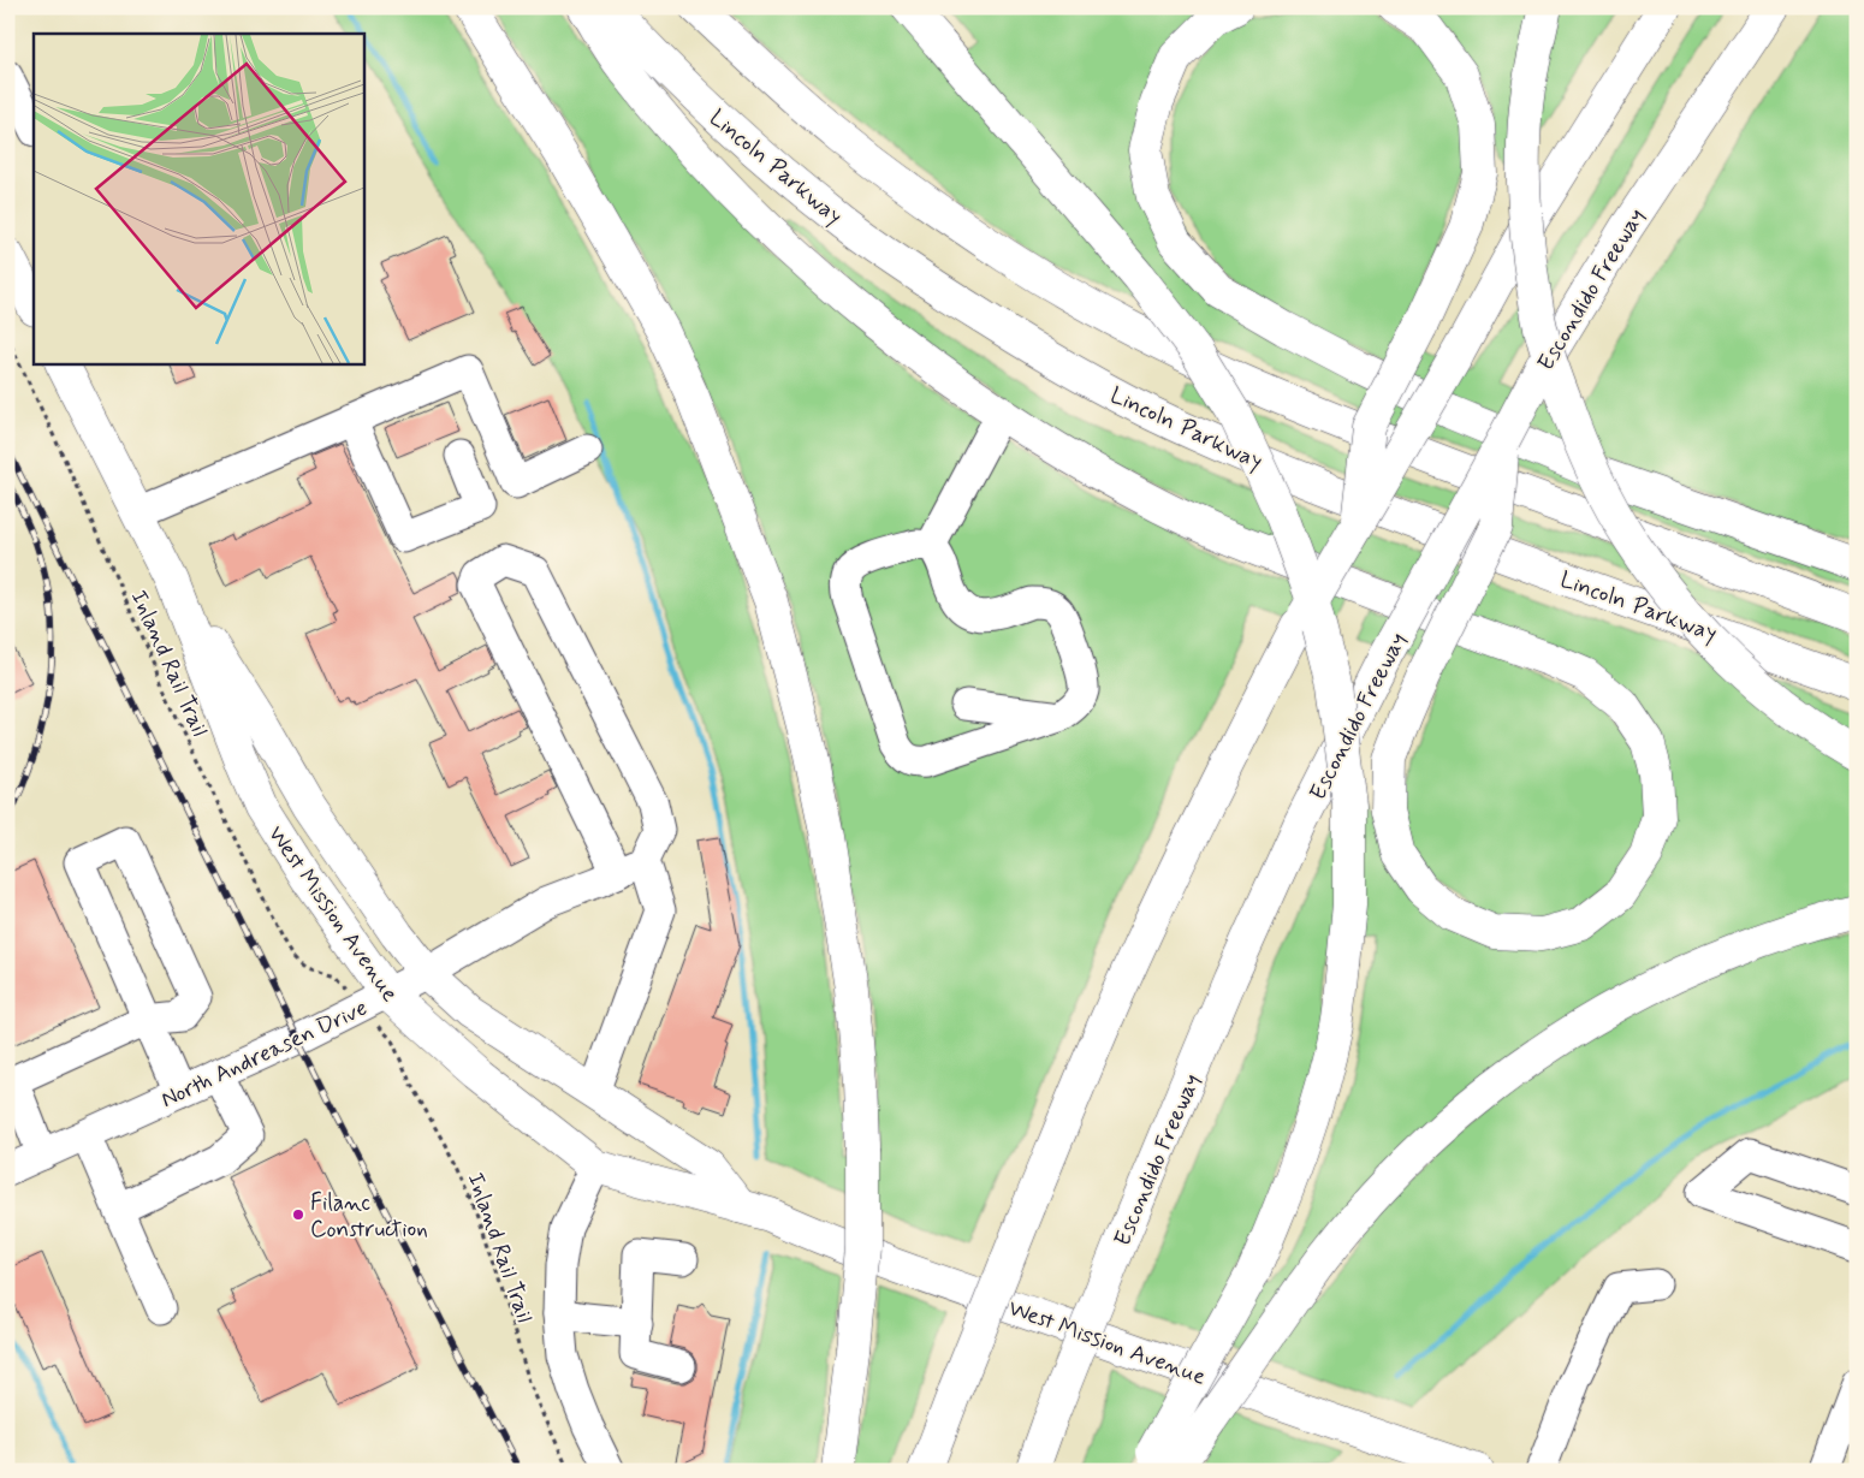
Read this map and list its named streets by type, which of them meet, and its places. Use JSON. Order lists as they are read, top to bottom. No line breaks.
{"streets":{"main road":["Lincoln Parkway","Escondido Freeway","West Mission Avenue"],"street":["North Andreasen Drive"],"path":["Inland Rail Trail"]},"crossings":[["West Mission Avenue","North Andreasen Drive"]],"places":["Filanc Construction"]}
